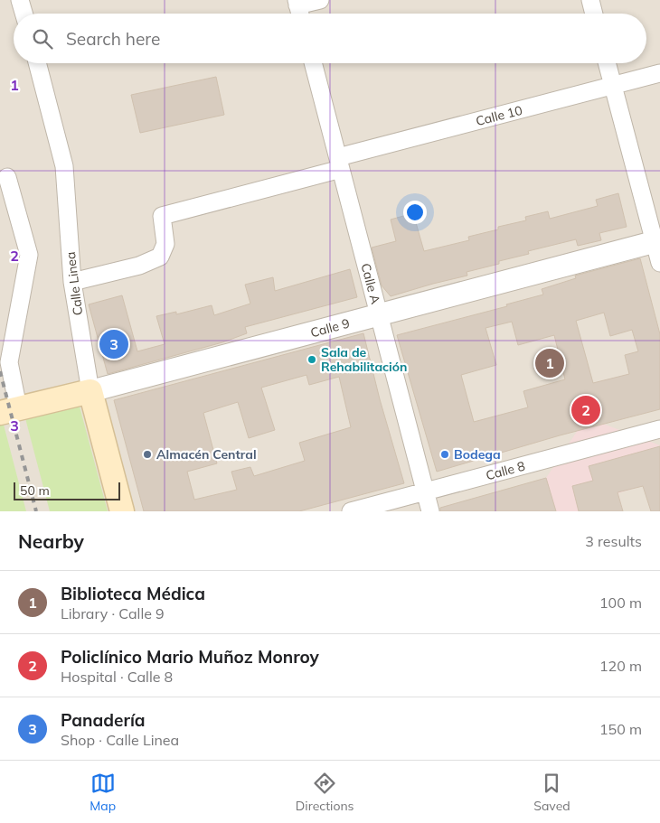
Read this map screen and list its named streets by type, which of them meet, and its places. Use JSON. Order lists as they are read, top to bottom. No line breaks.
{"streets":{"main road":["Calle Linea","Calle 9"],"street":["Calle 10","Calle A","Calle 8"]},"crossings":[["Calle 10","Calle Linea"],["Calle 10","Calle A"],["Calle Linea","Calle 9"],["Calle A","Calle 9"],["Calle A","Calle 8"]],"places":["Sala de Rehabilitación","Almacén Central","Bodega"],"scale_bar":"50 m","page":{"search":"Search here","pins":["3","1","2"],"scale":"50 m","heading":["Nearby","3 results"],"list":[{"mark":"1","name":"Biblioteca Médica","note":"Library · Calle 9","value":"100 m"},{"mark":"2","name":"Policlínico Mario Muñoz Monroy","note":"Hospital · Calle 8","value":"120 m"},{"mark":"3","name":"Panadería","note":"Shop · Calle Linea","value":"150 m"}],"nav":["Map","Directions","Saved"]},"grid":{"rows":["1","2","3"]}}
